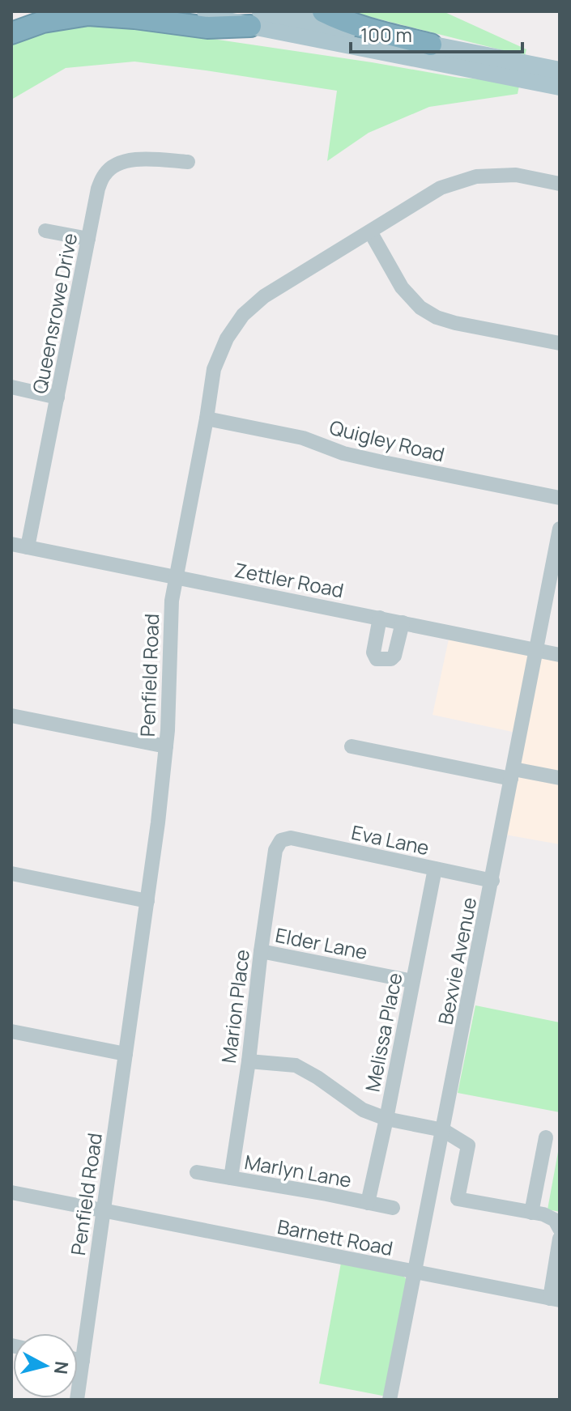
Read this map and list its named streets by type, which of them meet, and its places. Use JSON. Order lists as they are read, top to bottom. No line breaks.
{"streets":{"street":["Queensrowe Drive","Quigley Road","Zettler Road","Penfield Road","Eva Lane","Elder Lane","Bexvie Avenue","Marion Place","Melissa Place","Marlyn Lane","Barnett Road"]},"crossings":[["Queensrowe Drive","Zettler Road"],["Quigley Road","Penfield Road"],["Zettler Road","Penfield Road"],["Zettler Road","Bexvie Avenue"],["Penfield Road","Barnett Road"],["Eva Lane","Bexvie Avenue"],["Eva Lane","Marion Place"],["Eva Lane","Melissa Place"],["Elder Lane","Marion Place"],["Elder Lane","Melissa Place"],["Bexvie Avenue","Barnett Road"],["Marion Place","Marlyn Lane"],["Melissa Place","Marlyn Lane"]],"scale_bar":"100 m","north":"right"}
